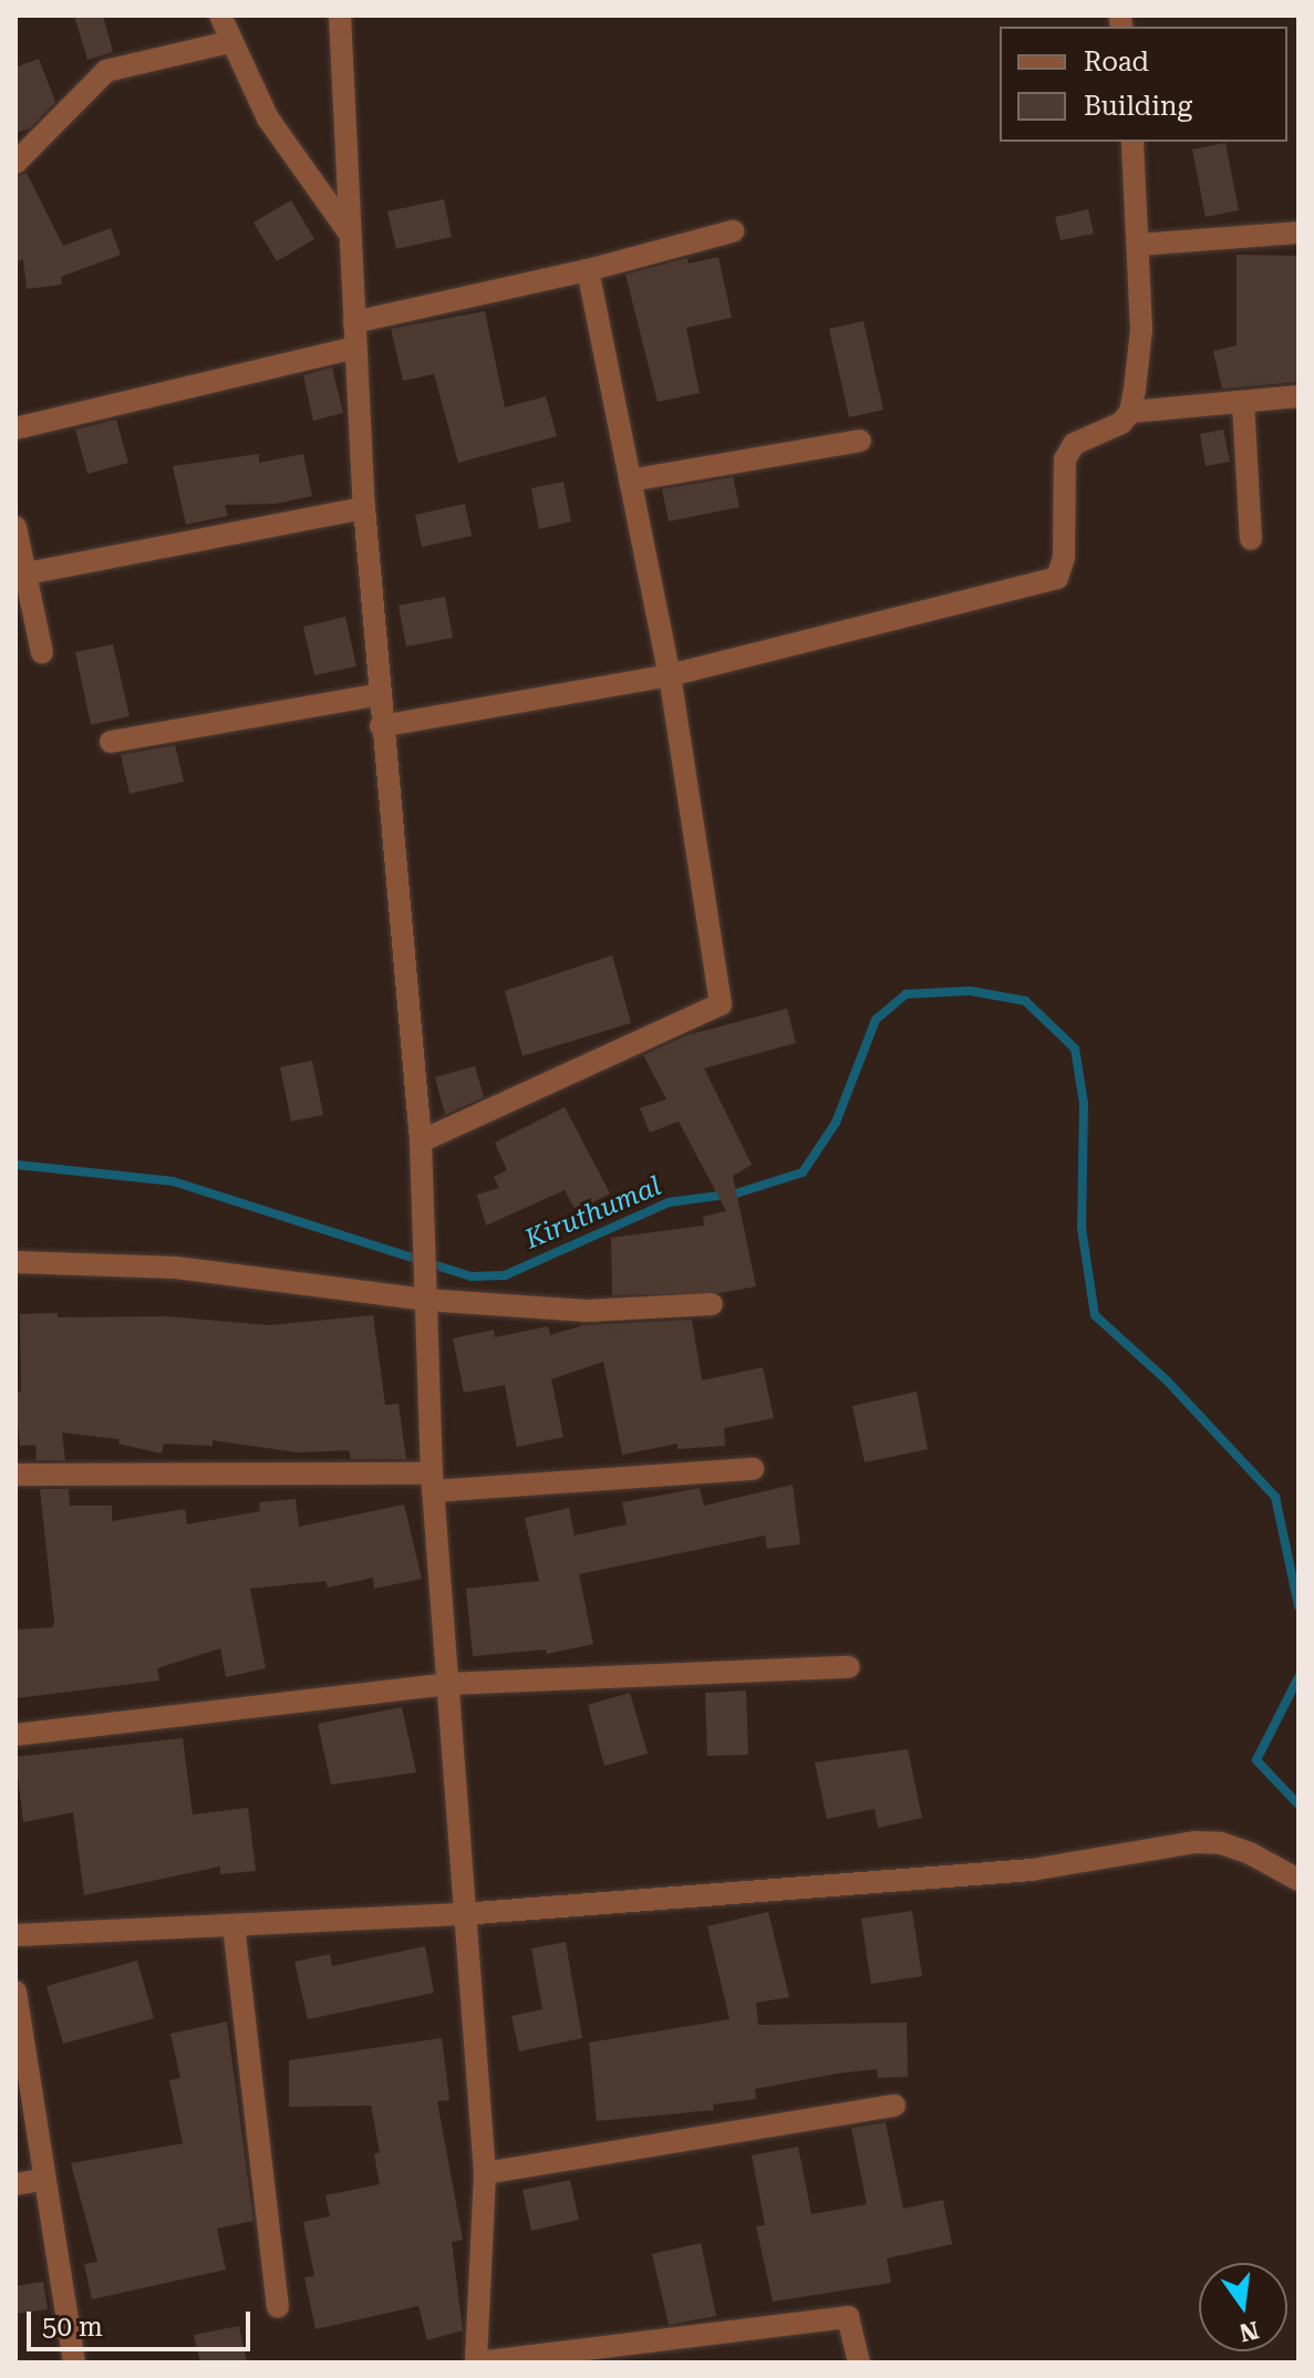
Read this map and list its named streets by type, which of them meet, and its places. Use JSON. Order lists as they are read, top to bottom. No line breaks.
{"water":["Kiruthumal"],"legend":["Road","Building"],"scale_bar":"50 m","north":"bottom"}
